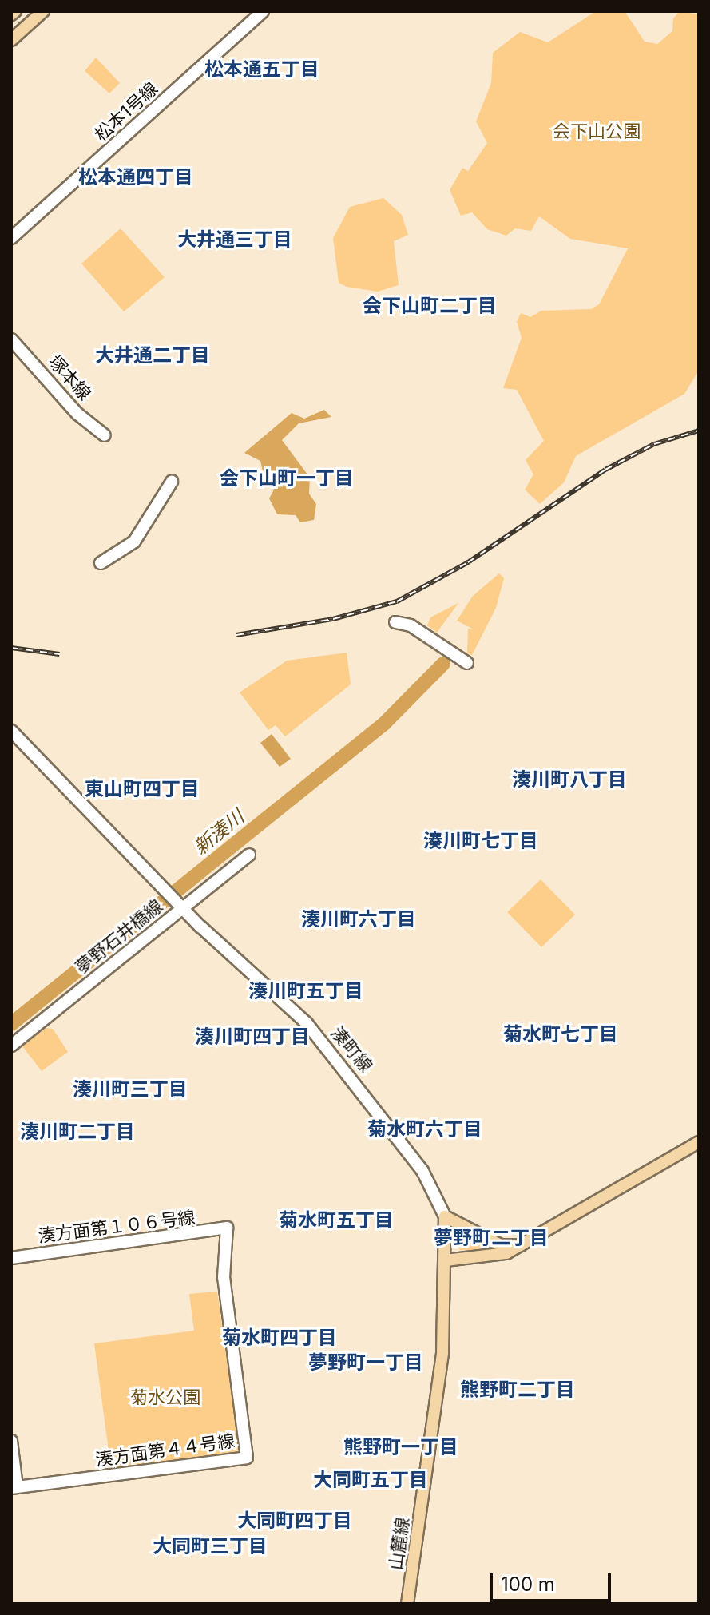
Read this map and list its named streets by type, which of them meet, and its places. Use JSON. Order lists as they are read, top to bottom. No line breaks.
{"streets":{"main road":["山麓線"],"street":["松本1号線","塚本線","夢野石井橋線","湊町線","湊方面第１０６号線","湊方面第４４号線"]},"crossings":[["夢野石井橋線","湊町線"],["湊町線","山麓線"],["湊方面第１０６号線","湊方面第４４号線"]],"districts":["松本通五丁目","松本通四丁目","大井通三丁目","会下山町二丁目","大井通二丁目","会下山町一丁目","湊川町八丁目","東山町四丁目","湊川町七丁目","湊川町六丁目","湊川町五丁目","菊水町七丁目","湊川町四丁目","湊川町三丁目","菊水町六丁目","湊川町二丁目","菊水町五丁目","夢野町二丁目","菊水町四丁目","夢野町一丁目","熊野町二丁目","熊野町一丁目","大同町五丁目","大同町四丁目","大同町三丁目"],"water":["新湊川"],"parks":["会下山公園","菊水公園"],"scale_bar":"100 m"}
